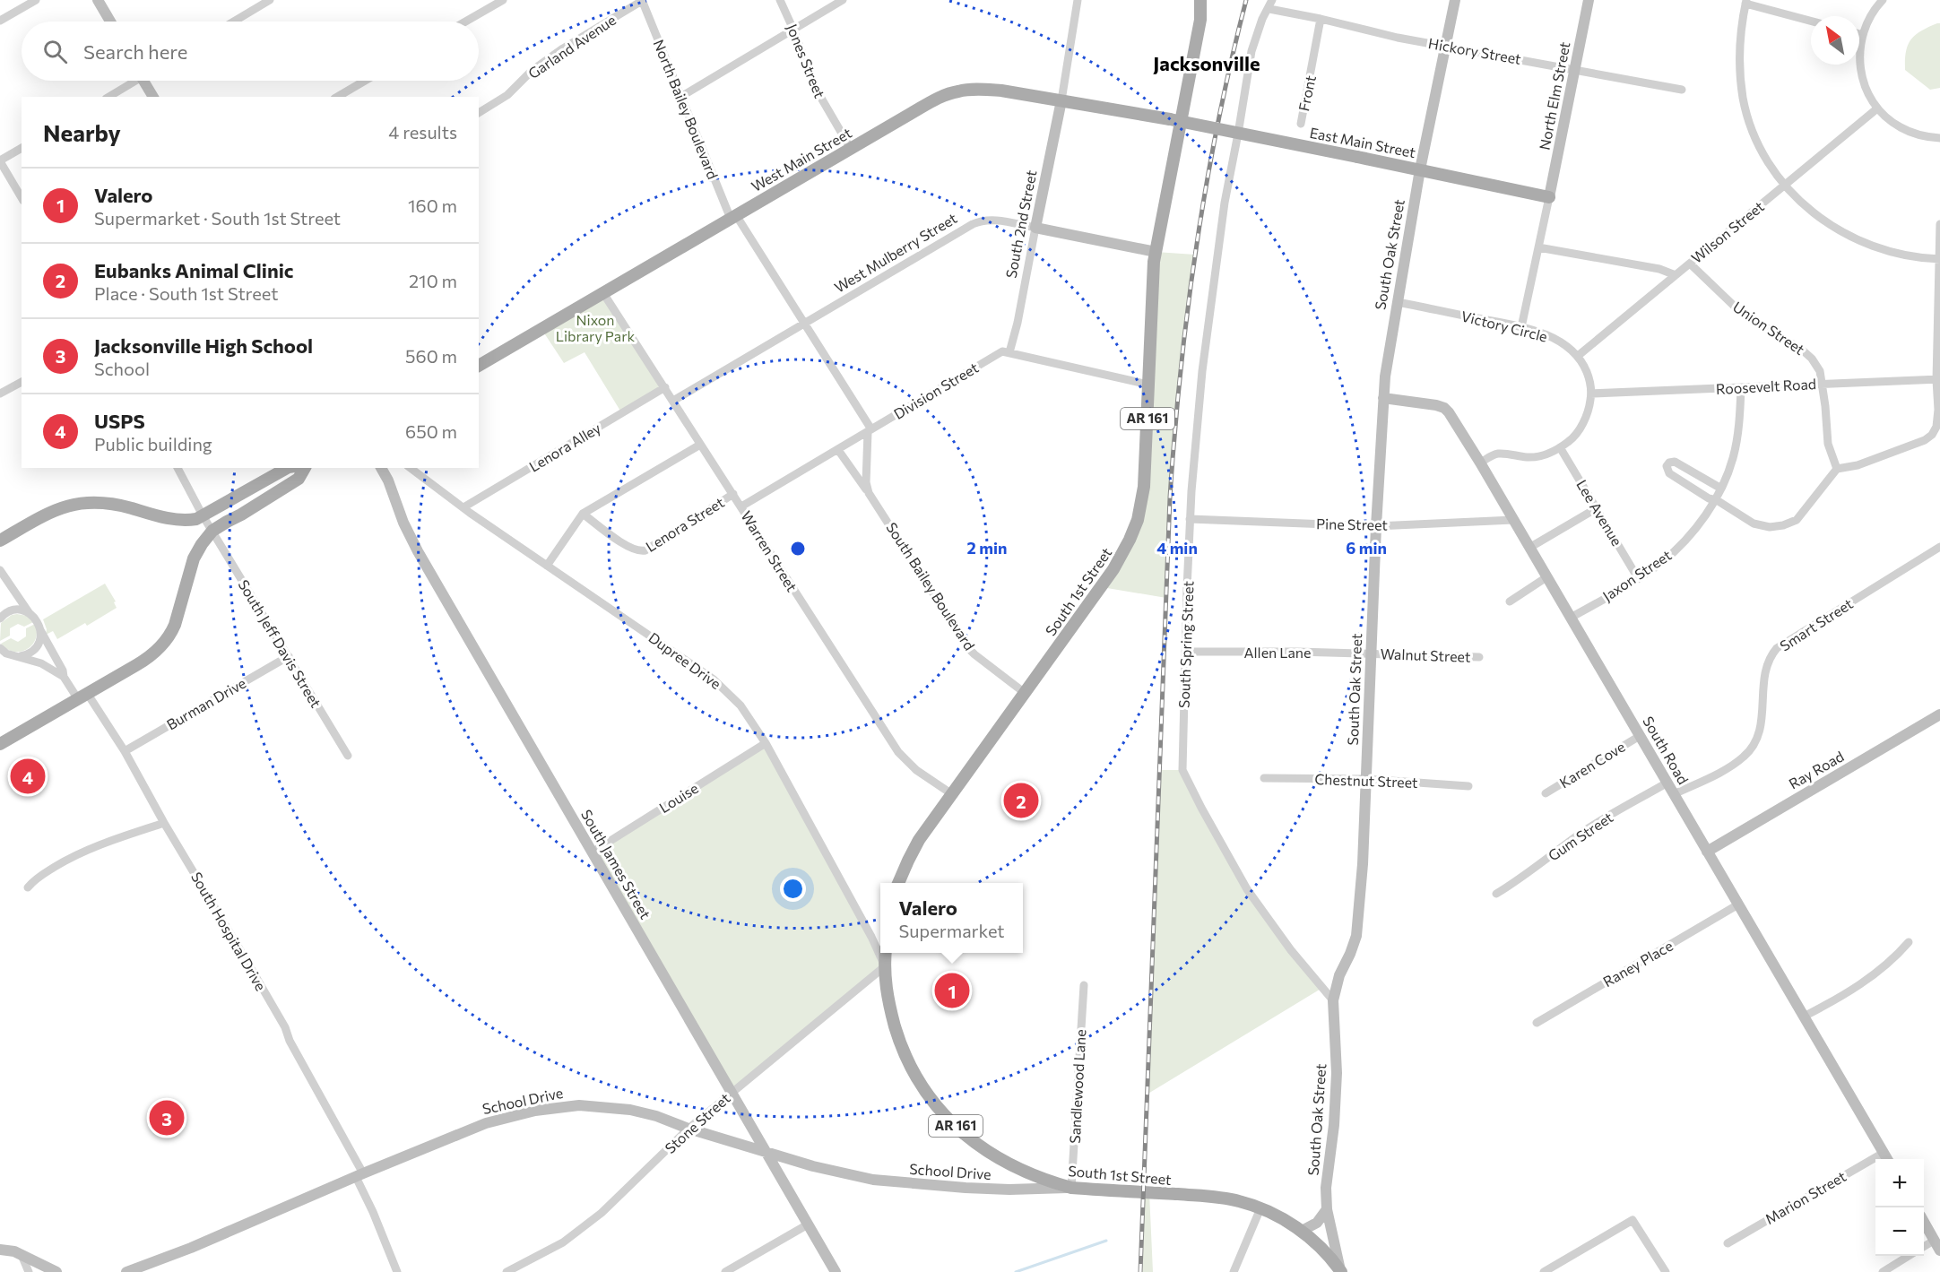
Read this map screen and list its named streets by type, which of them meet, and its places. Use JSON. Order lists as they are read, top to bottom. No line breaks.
{"streets":{"main road":["East Main Street","West Main Street","AR 161","South 1st Street"],"street":["Garland Avenue","Hickory Street","Jones Street","Front","North Elm Street","North Bailey Boulevard","South 2nd Street","Wilson Street","West Mulberry Street","South Oak Street","Victory Circle","Union Street","Roosevelt Road","Division Street","Lenora Alley","Lee Avenue","Lenora Street","Pine Street","Warren Street","Jaxon Street","South Bailey Boulevard","Smart Street","South Jeff Davis Street","South Spring Street","Allen Lane","Walnut Street","Dupree Drive","Burman Drive","South Road","Karen Cove","Ray Road","Chestnut Street","Louise","Gum Street","South James Street","South Hospital Drive","Raney Place","Sandlewood Lane","School Drive","Stone Street","Marion Street"]},"crossings":[["Garland Avenue","North Bailey Boulevard"],["Hickory Street","Front"],["Hickory Street","North Elm Street"],["Hickory Street","South Oak Street"],["Hickory Street","South Spring Street"],["Jones Street","West Main Street"],["North Elm Street","East Main Street"],["North Bailey Boulevard","West Main Street"],["East Main Street","West Main Street"],["East Main Street","South Oak Street"],["West Main Street","South 2nd Street"],["West Main Street","Warren Street"],["South 2nd Street","West Mulberry Street"],["South 2nd Street","Division Street"],["Wilson Street","Victory Circle"],["Wilson Street","Union Street"],["West Mulberry Street","Warren Street"],["West Mulberry Street","South 1st Street"],["South Oak Street","Victory Circle"],["South Oak Street","Pine Street"],["South Oak Street","South 1st Street"],["South Oak Street","South Spring Street"],["South Oak Street","Allen Lane"],["South Oak Street","Walnut Street"],["South Oak Street","South Road"],["South Oak Street","Chestnut Street"],["Victory Circle","Roosevelt Road"],["Union Street","Roosevelt Road"],["Roosevelt Road","Jaxon Street"],["Division Street","Warren Street"],["Division Street","South Bailey Boulevard"],["Lenora Alley","Warren Street"],["Lenora Alley","Dupree Drive"],["Lee Avenue","Jaxon Street"],["Lenora Street","Warren Street"],["Pine Street","South Spring Street"],["Pine Street","South Road"],["Warren Street","South 1st Street"],["Jaxon Street","South Road"],["South Bailey Boulevard","South 1st Street"],["South 1st Street","Dupree Drive"],["South 1st Street","Sandlewood Lane"],["South 1st Street","School Drive"],["South 1st Street","Stone Street"],["Smart Street","South Road"],["South Jeff Davis Street","Burman Drive"],["South Spring Street","Allen Lane"],["Allen Lane","Walnut Street"],["Dupree Drive","Louise"],["Dupree Drive","Stone Street"],["Burman Drive","South Hospital Drive"],["South Road","Karen Cove"],["South Road","Ray Road"],["South Road","Gum Street"],["South Road","Raney Place"],["South Road","Marion Street"],["Louise","South James Street"],["South James Street","School Drive"],["South James Street","Stone Street"],["South Hospital Drive","School Drive"],["Sandlewood Lane","School Drive"],["School Drive","Stone Street"]],"districts":["Jacksonville"],"parks":["Nixon Library Park"],"north":"top left","page":{"search":"Search here","heading":["Nearby","4 results"],"list":[{"mark":"1","name":"Valero","note":"Supermarket · South 1st Street","value":"160 m"},{"mark":"2","name":"Eubanks Animal Clinic","note":"Place · South 1st Street","value":"210 m"},{"mark":"3","name":"Jacksonville High School","note":"School","value":"560 m"},{"mark":"4","name":"USPS","note":"Public building","value":"650 m"}],"pins":["4","2","1","3"],"popup":["Valero","Supermarket"],"map_buttons":["+","−"]},"rings":["2 min","4 min","6 min"]}
